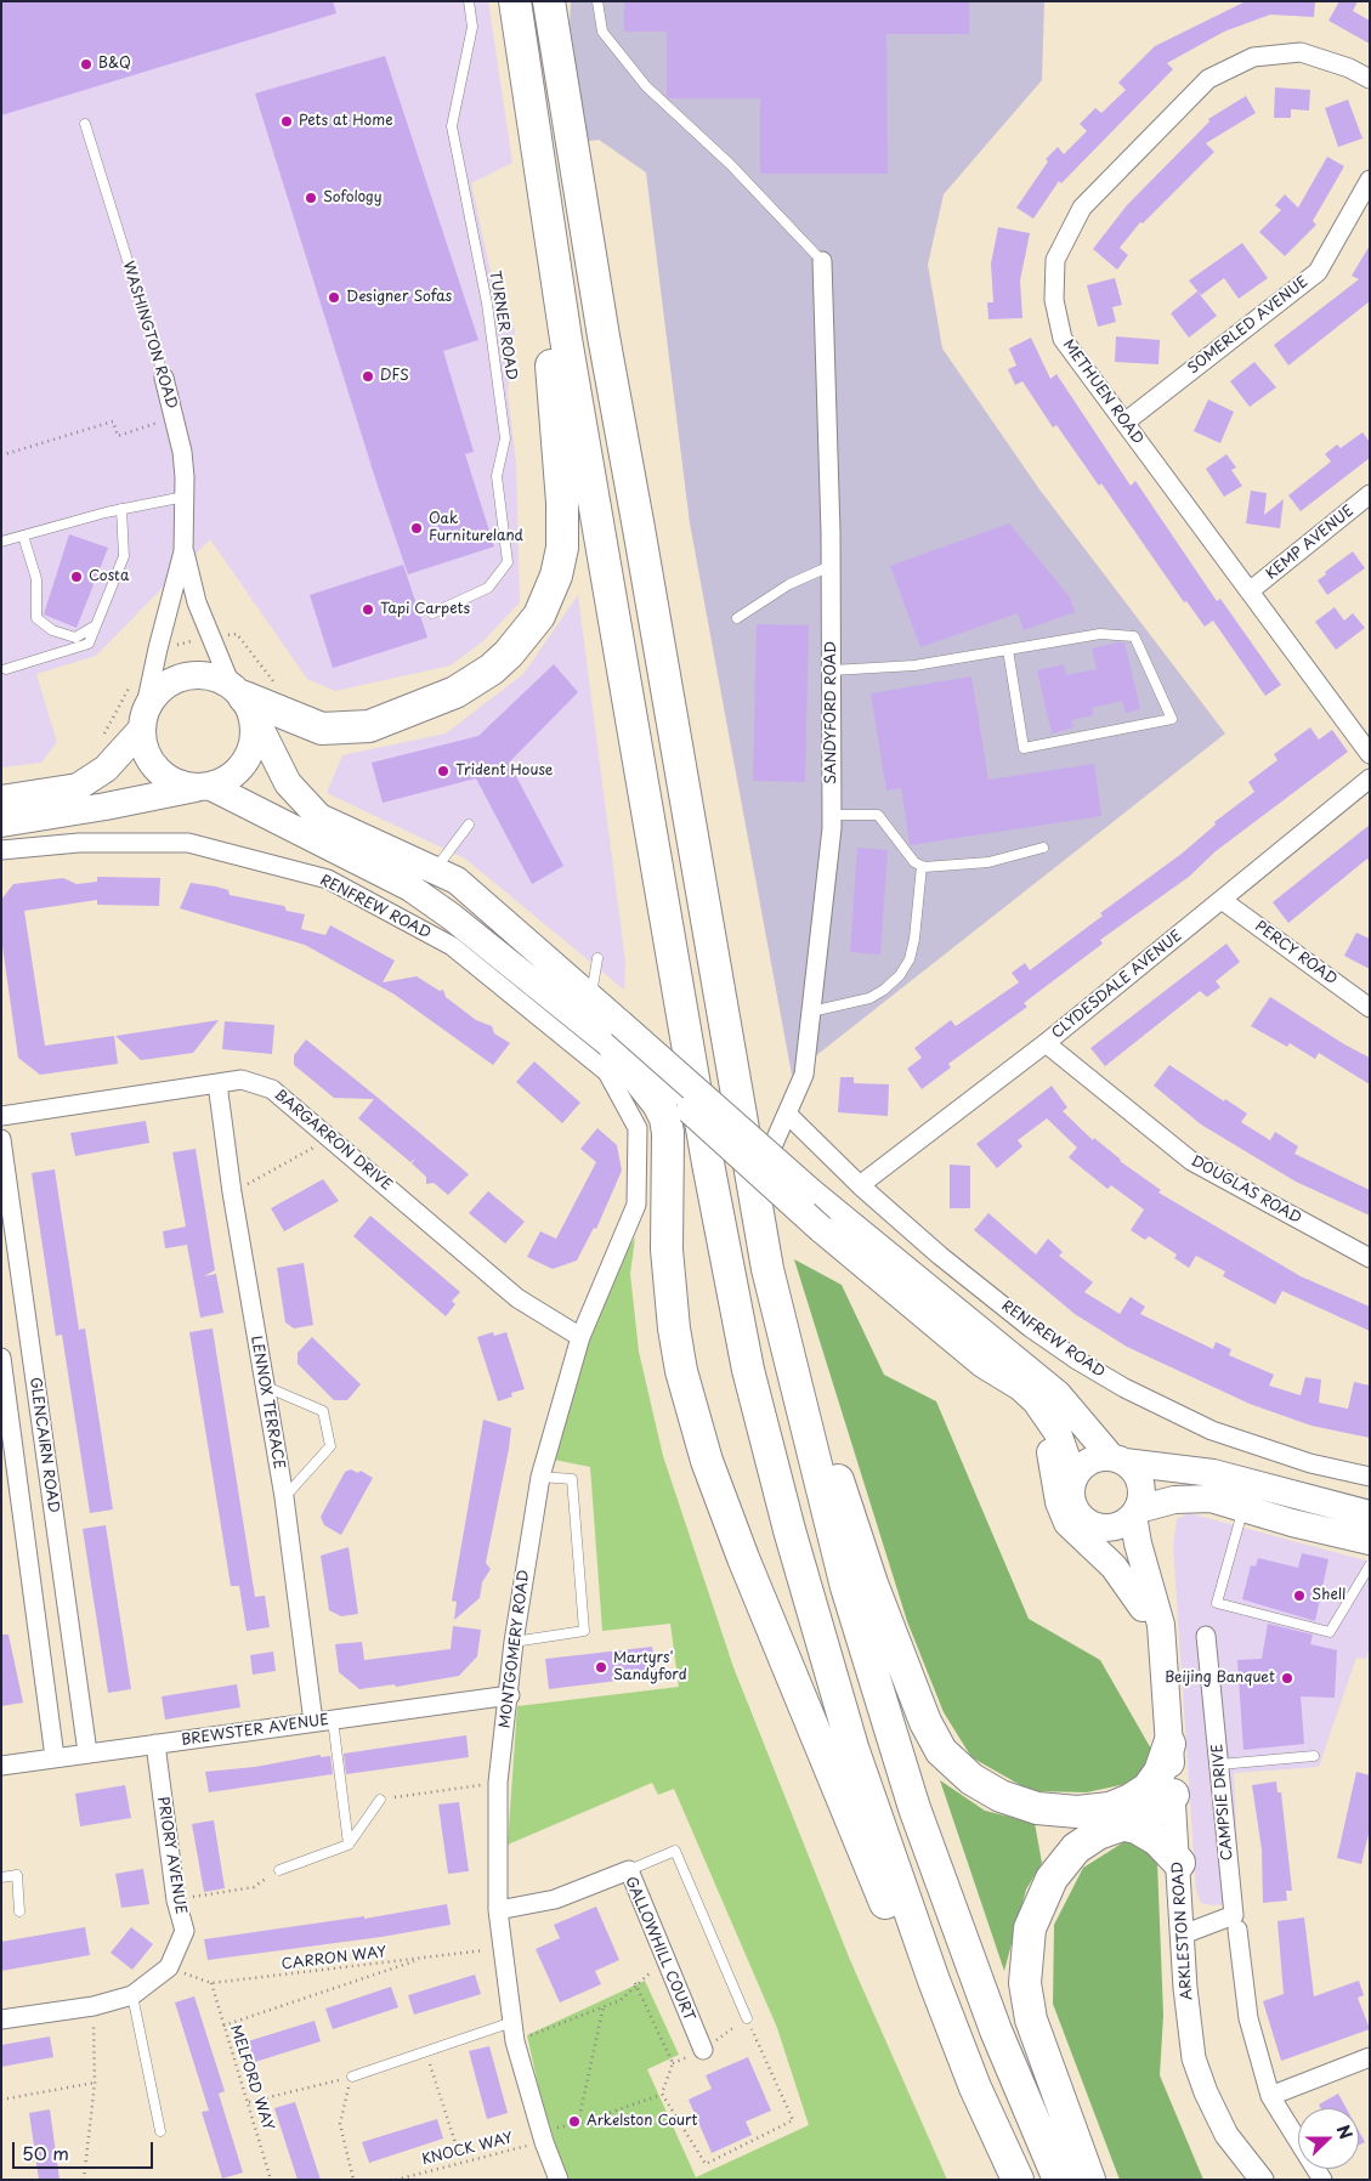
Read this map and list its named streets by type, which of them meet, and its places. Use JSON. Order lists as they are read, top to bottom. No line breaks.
{"streets":{"main road":["ARKLESTON ROAD"],"street":["SOMERLED AVENUE","WASHINGTON ROAD","METHUEN ROAD","KEMP AVENUE","SANDYFORD ROAD","RENFREW ROAD","PERCY ROAD","CLYDESDALE AVENUE","BARGARRON DRIVE","DOUGLAS ROAD","LENNOX TERRACE","GLENCAIRN ROAD","MONTGOMERY ROAD","BREWSTER AVENUE","CAMPSIE DRIVE","PRIORY AVENUE","GALLOWHILL COURT"],"lane":["TURNER ROAD"],"path":["CARRON WAY","MELFORD WAY","KNOCK WAY"]},"crossings":[["SOMERLED AVENUE","METHUEN ROAD"],["METHUEN ROAD","KEMP AVENUE"],["SANDYFORD ROAD","RENFREW ROAD"],["RENFREW ROAD","CLYDESDALE AVENUE"],["RENFREW ROAD","MONTGOMERY ROAD"],["PERCY ROAD","CLYDESDALE AVENUE"],["CLYDESDALE AVENUE","DOUGLAS ROAD"],["BARGARRON DRIVE","LENNOX TERRACE"],["BARGARRON DRIVE","MONTGOMERY ROAD"],["LENNOX TERRACE","BREWSTER AVENUE"],["GLENCAIRN ROAD","BREWSTER AVENUE"],["MONTGOMERY ROAD","BREWSTER AVENUE"],["MONTGOMERY ROAD","GALLOWHILL COURT"],["MONTGOMERY ROAD","CARRON WAY"],["MONTGOMERY ROAD","KNOCK WAY"],["BREWSTER AVENUE","PRIORY AVENUE"],["CAMPSIE DRIVE","ARKLESTON ROAD"],["PRIORY AVENUE","CARRON WAY"],["CARRON WAY","MELFORD WAY"]],"places":["B&Q","Pets at Home","Sofology","Designer Sofas","DFS","Oak Furnitureland","Costa","Tapi Carpets","Trident House","Shell","Martyrs' Sandyford","Beijing Banquet","Arkelston Court"],"scale_bar":"50 m","north":"right"}
